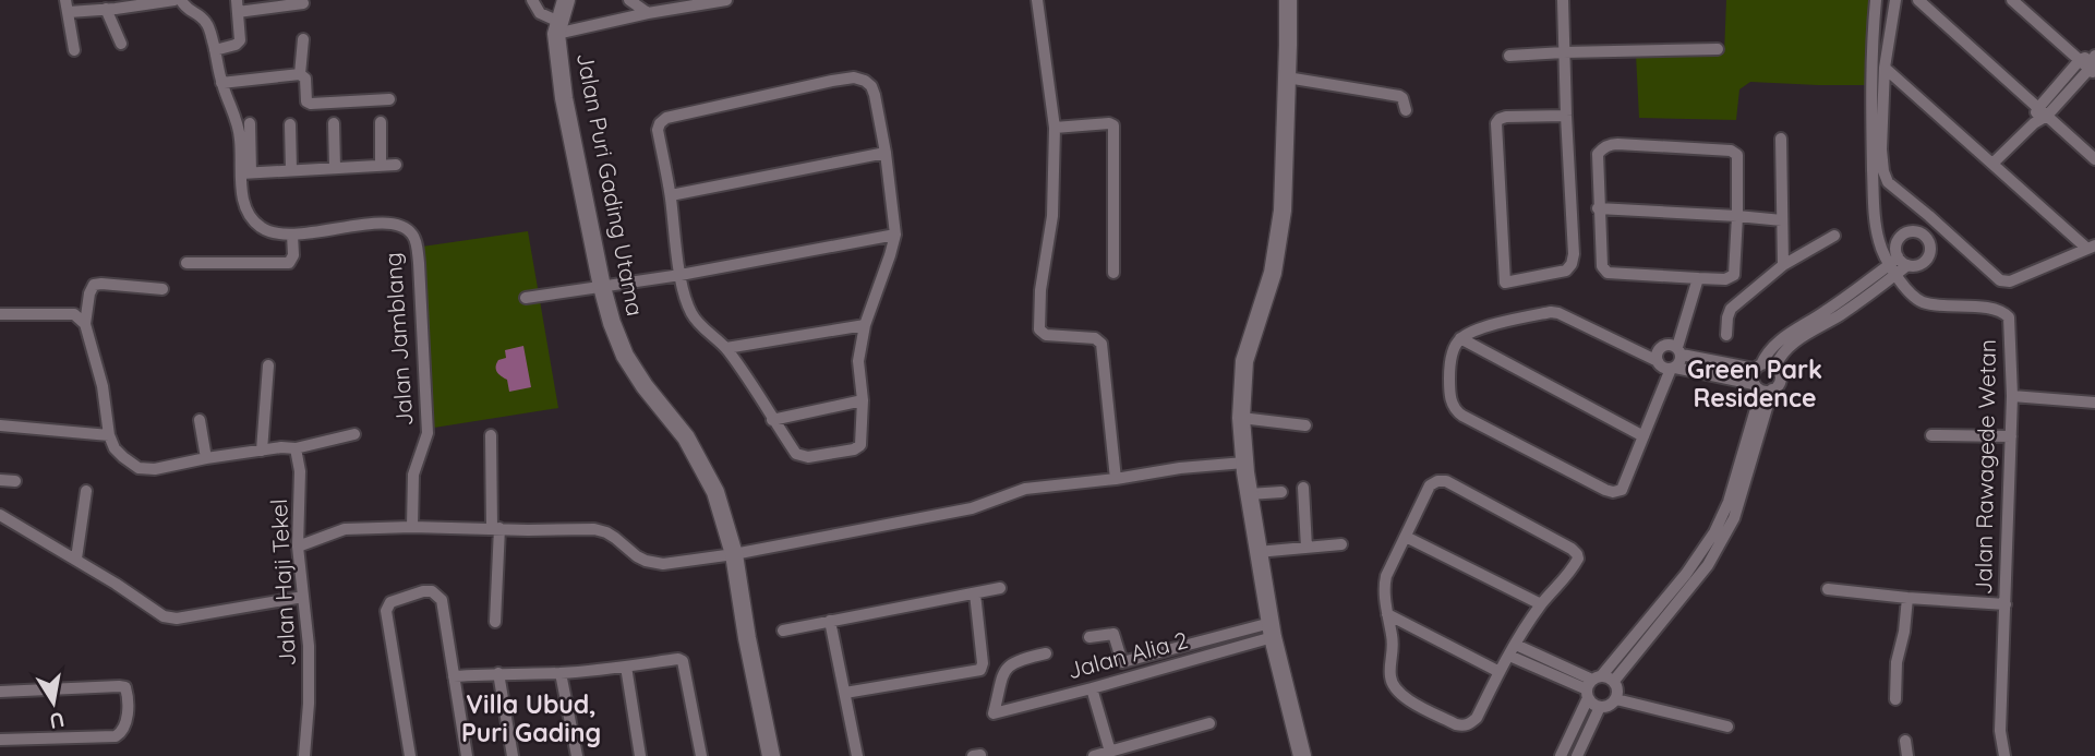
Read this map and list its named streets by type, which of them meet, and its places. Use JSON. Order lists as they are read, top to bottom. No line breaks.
{"streets":{"street":["Jalan Puri Gading Utama","Jalan Jamblang","Jalan Rawagede Wetan","Jalan Haji Tekel","Jalan Alia 2"]},"districts":["Green Park Residence","Villa Ubud, Puri Gading"],"north":"bottom"}
